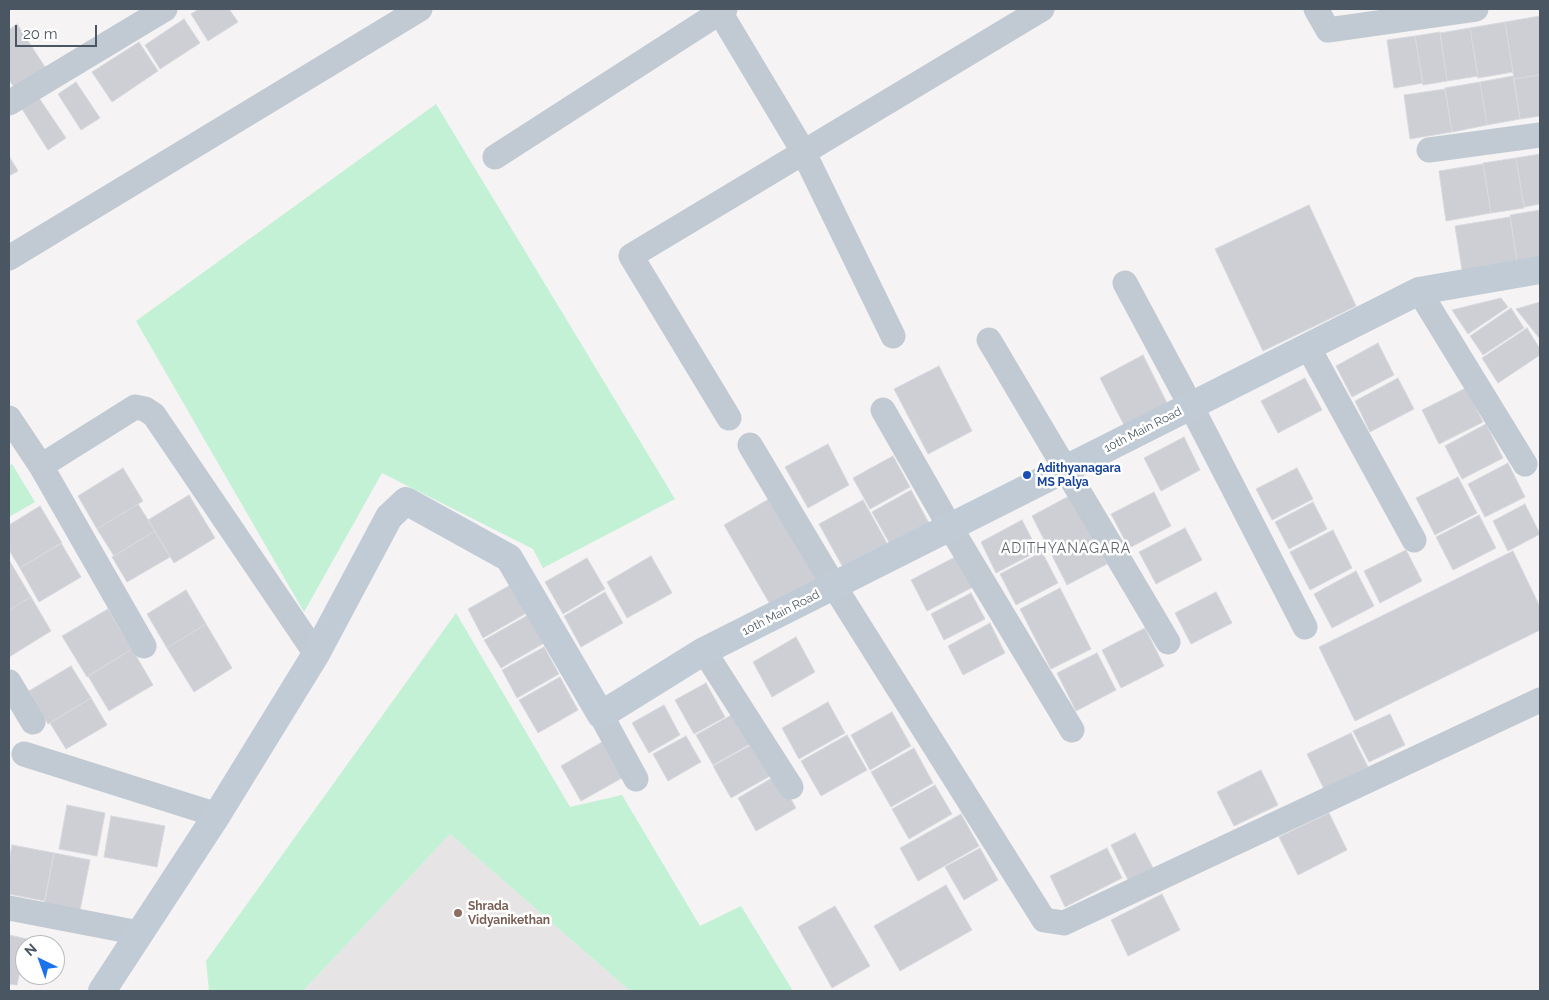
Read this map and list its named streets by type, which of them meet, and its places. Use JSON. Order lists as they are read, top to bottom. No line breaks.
{"streets":{"street":["10th Main Road"]},"districts":["ADITHYANAGARA"],"places":["Adithyanagara MS Palya","Shrada Vidyanikethan"],"scale_bar":"20 m","north":"top left"}
